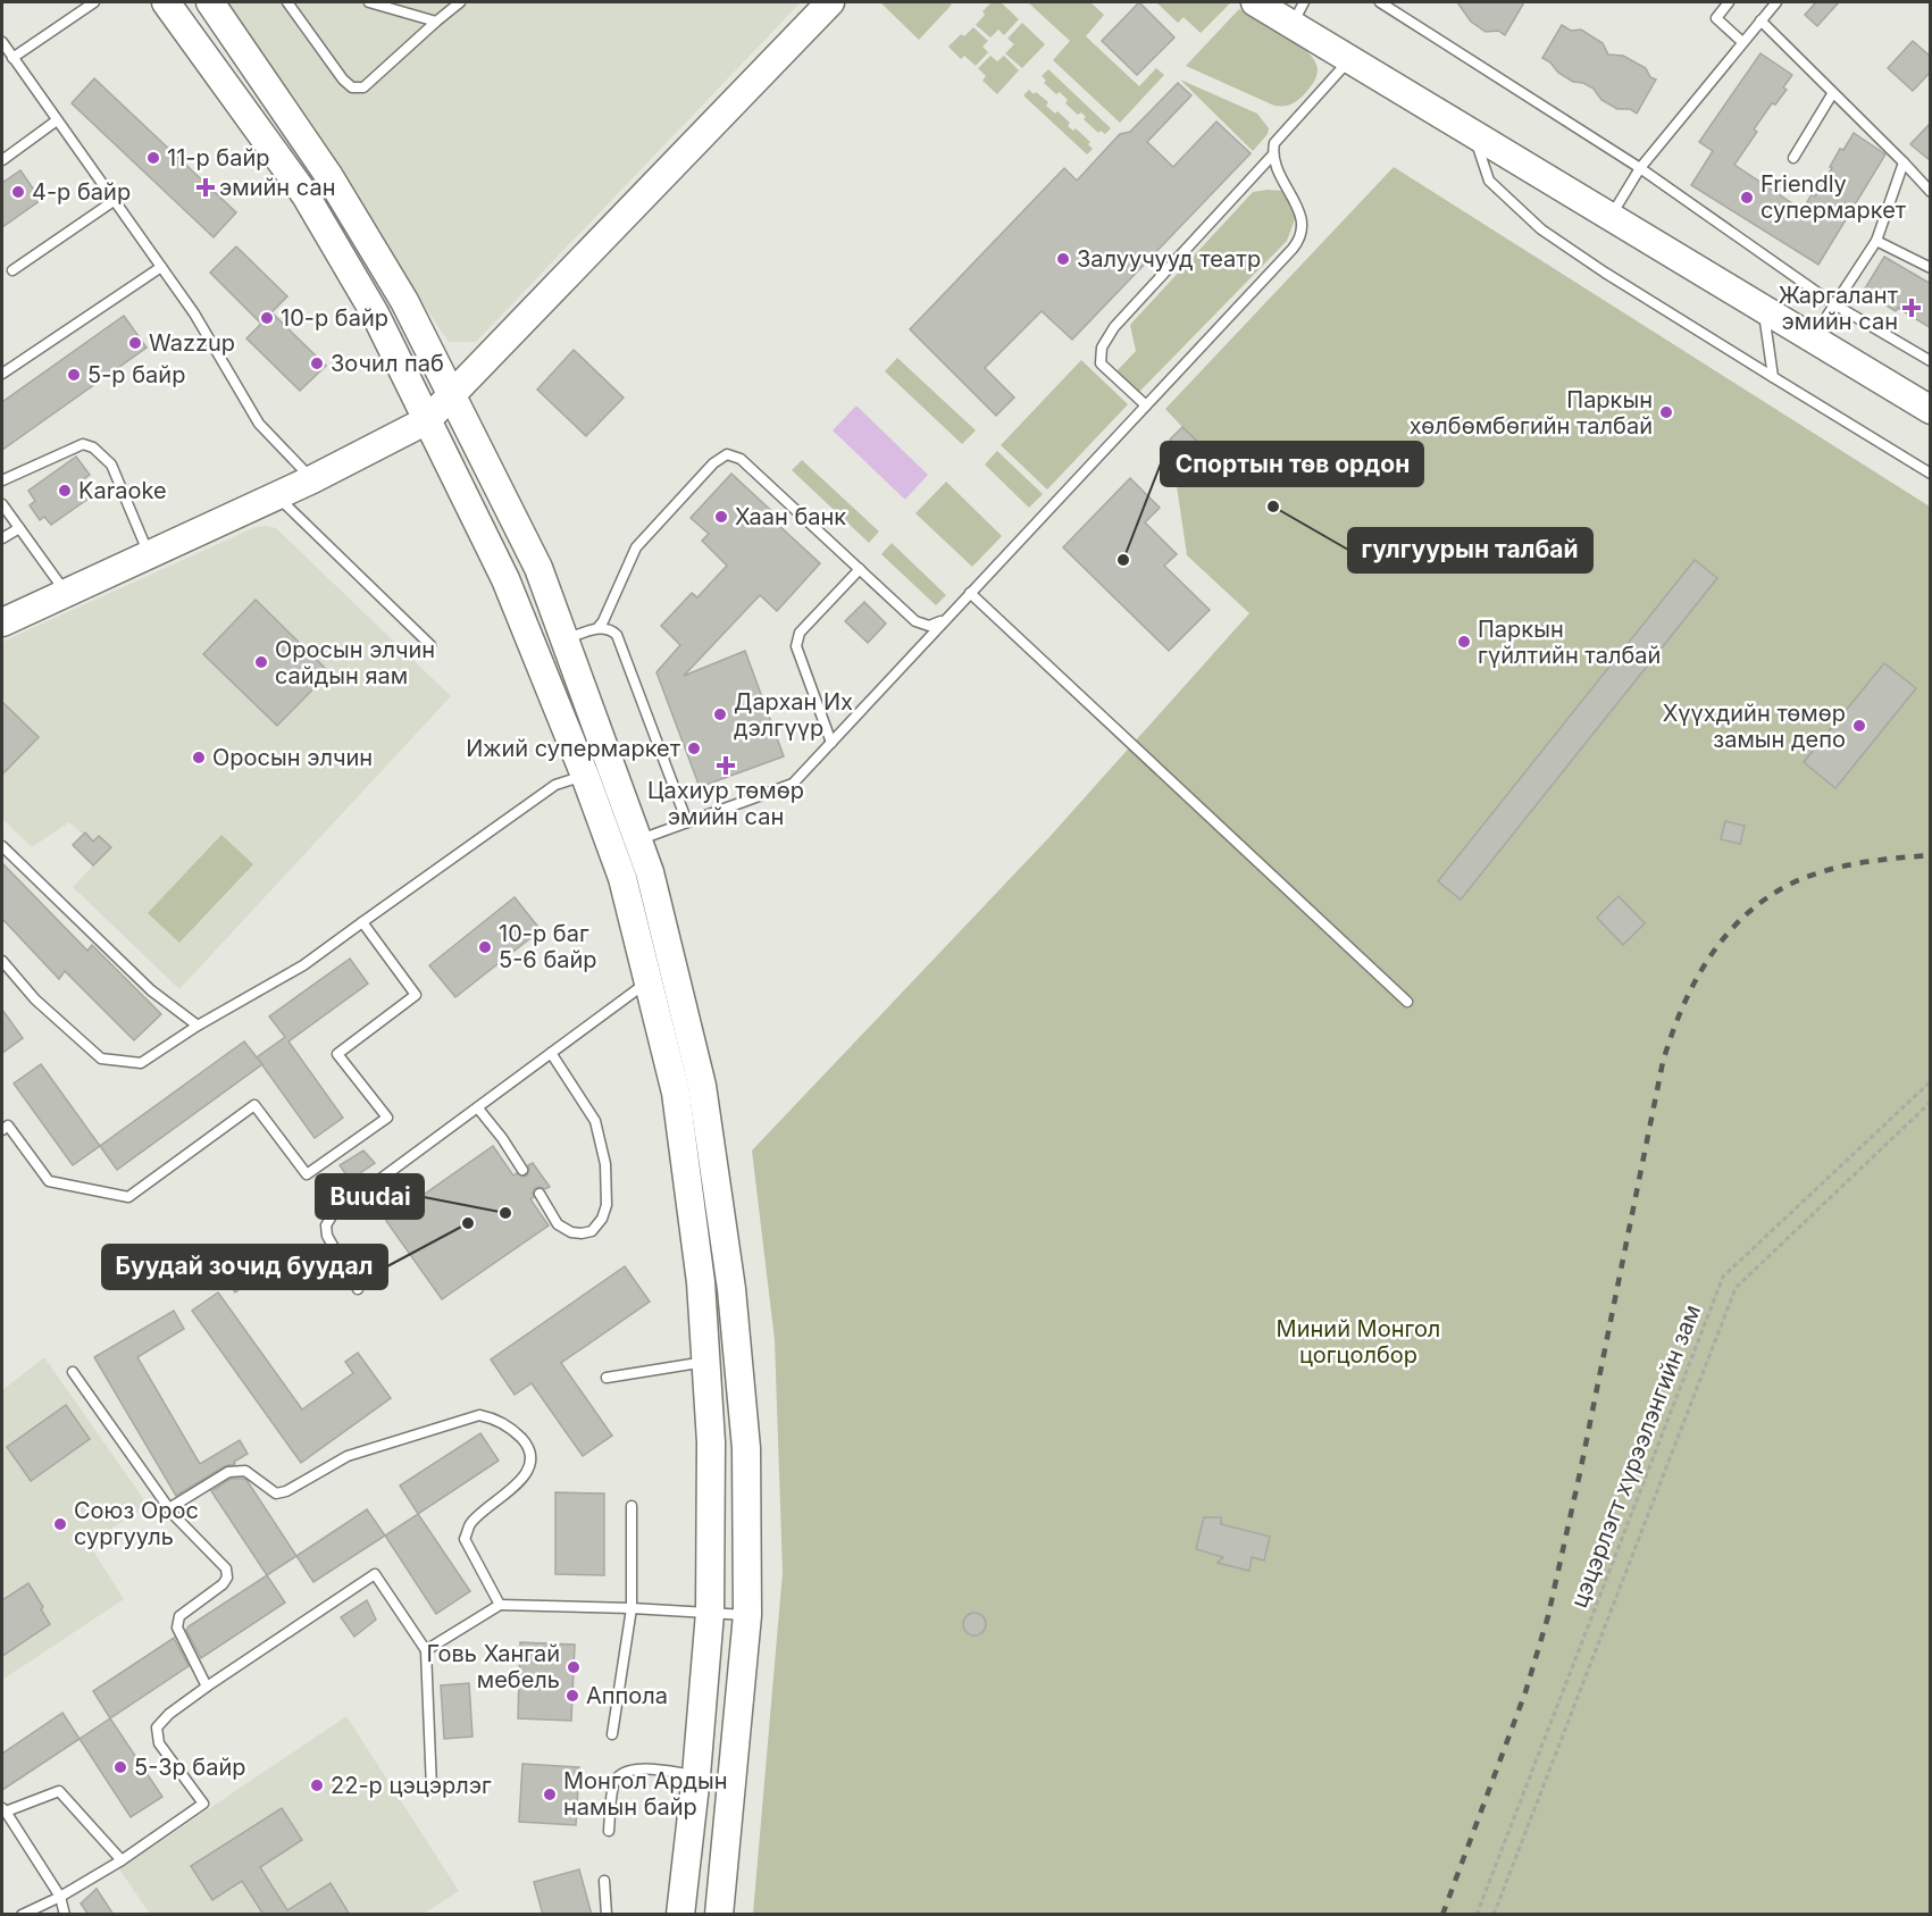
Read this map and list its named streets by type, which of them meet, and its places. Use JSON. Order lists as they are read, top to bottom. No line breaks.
{"streets":{"path":["цэцэрлэгт хүрээлэнгийн зам"]},"parks":["Миний Монгол цогцолбор"],"places":{"other":["11-р байр","4-р байр","Friendly супермаркет","Залуучууд театр","10-р байр","Wazzup","Зочил паб","5-р байр","Паркын хөлбөмбөгийн талбай","Karaoke","гулгуурын талбай","Хаан банк","Спортын төв ордон","Паркын гүйлтийн талбай","Оросын элчин сайдын яам","Дархан Их дэлгүүр","Хүүхдийн төмөр замын депо","Ижий супермаркет","Оросын элчин","10-р баг 5-6 байр","Buudai","Буудай зочид буудал","Союз Орос сургууль","Говь Хангай мебель","Аппола","5-3р байр","22-р цэцэрлэг","Монгол Ардын намын байр"],"health":["эмийн сан","Жаргалант эмийн сан","Цахиур төмөр эмийн сан"]}}
